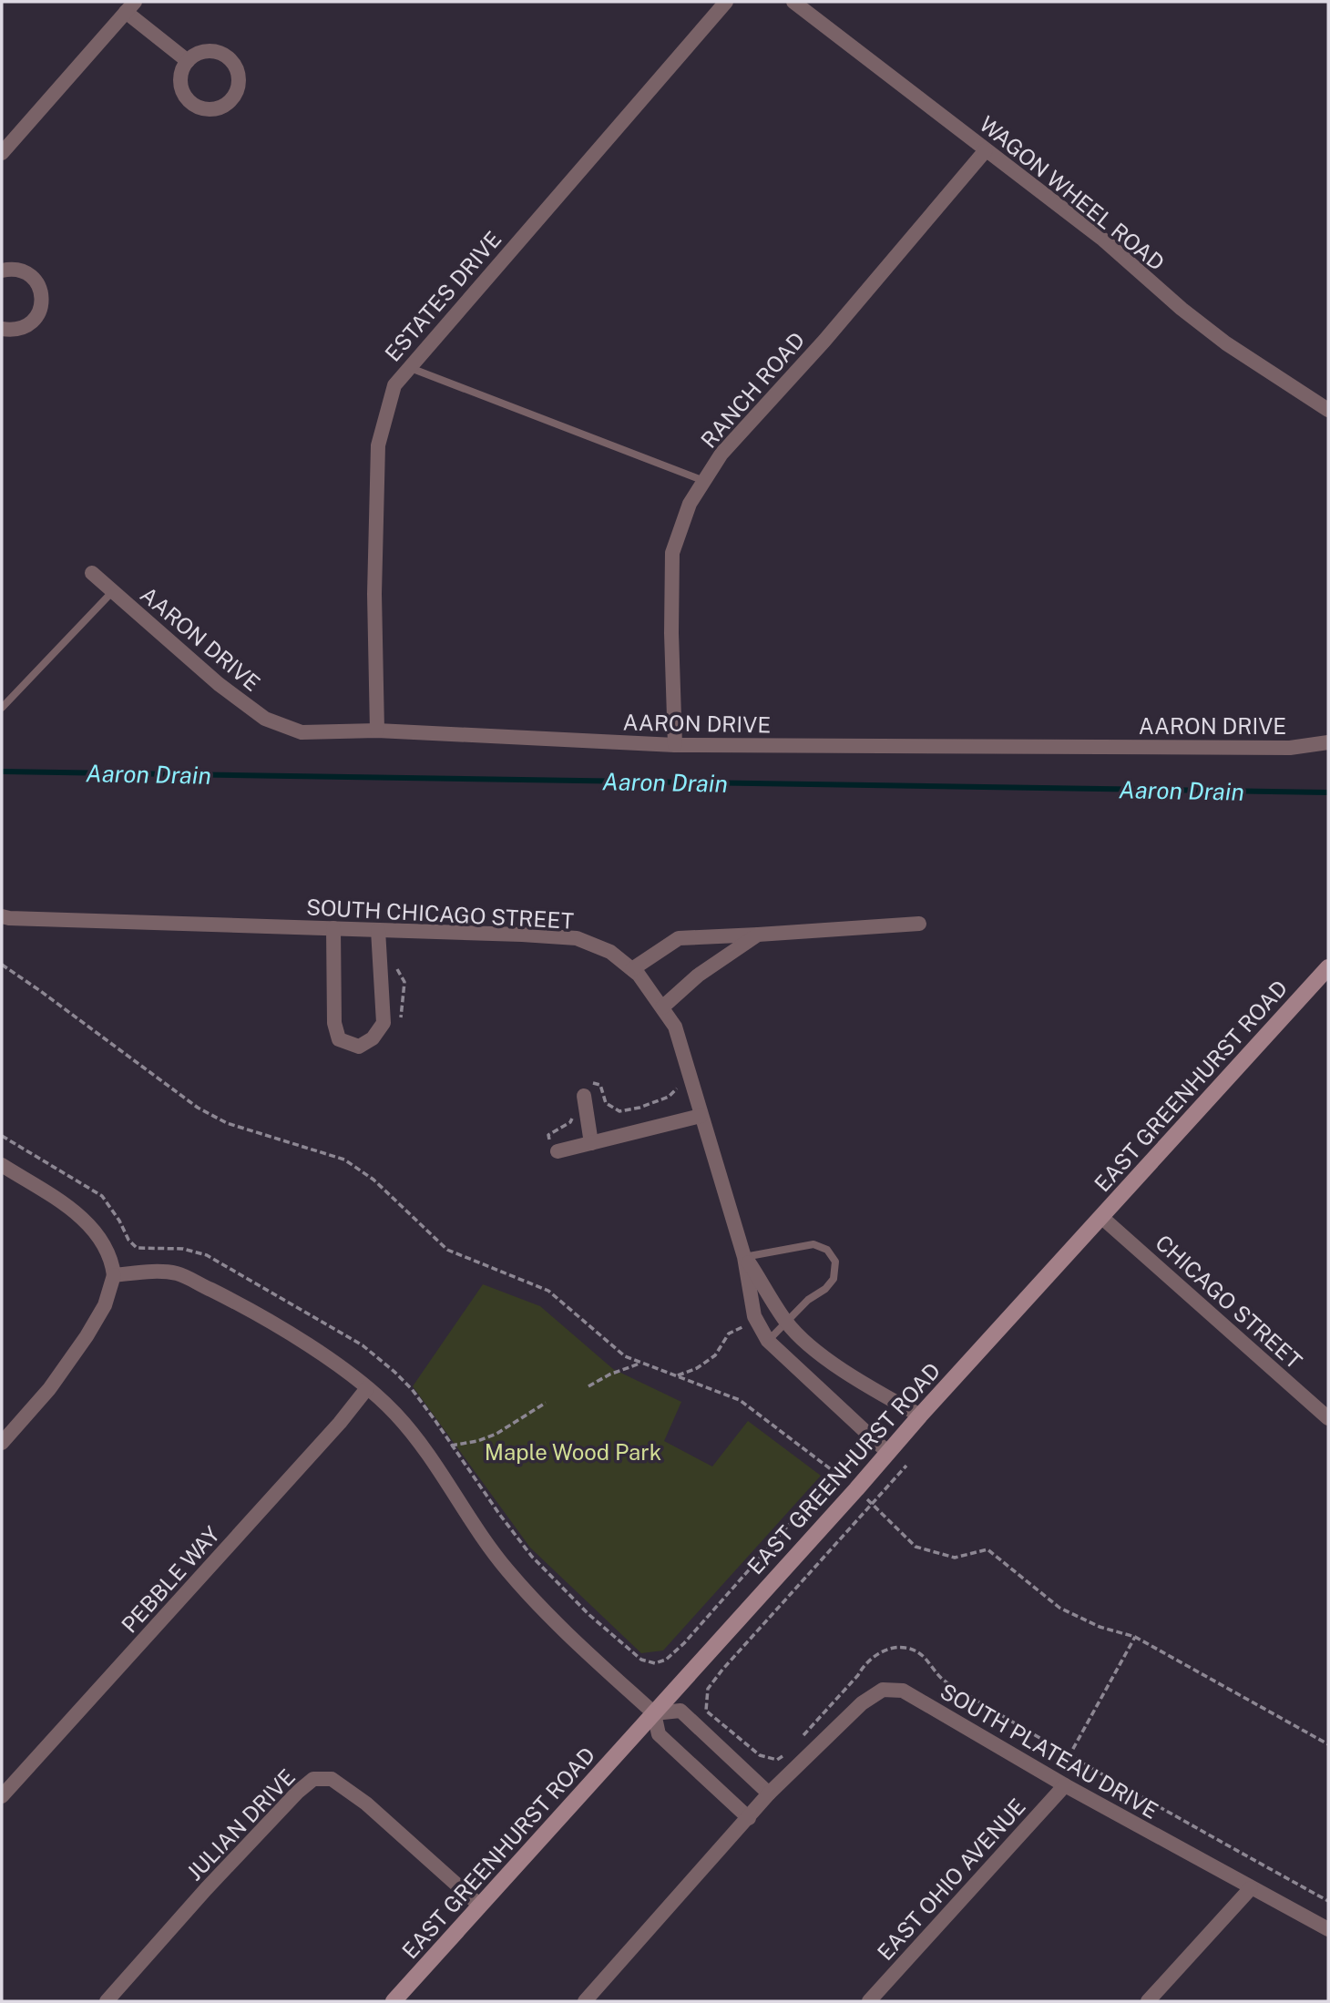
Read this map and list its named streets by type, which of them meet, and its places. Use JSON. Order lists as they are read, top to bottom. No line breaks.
{"streets":{"main road":["EAST GREENHURST ROAD"],"street":["WAGON WHEEL ROAD","ESTATES DRIVE","RANCH ROAD","AARON DRIVE","SOUTH CHICAGO STREET","CHICAGO STREET","PEBBLE WAY","SOUTH PLATEAU DRIVE","JULIAN DRIVE","EAST OHIO AVENUE"]},"crossings":[["WAGON WHEEL ROAD","RANCH ROAD"],["ESTATES DRIVE","AARON DRIVE"],["RANCH ROAD","AARON DRIVE"],["SOUTH CHICAGO STREET","EAST GREENHURST ROAD"],["EAST GREENHURST ROAD","CHICAGO STREET"],["EAST GREENHURST ROAD","JULIAN DRIVE"],["SOUTH PLATEAU DRIVE","EAST OHIO AVENUE"]],"water":["Aaron Drain"],"parks":["Maple Wood Park"]}
